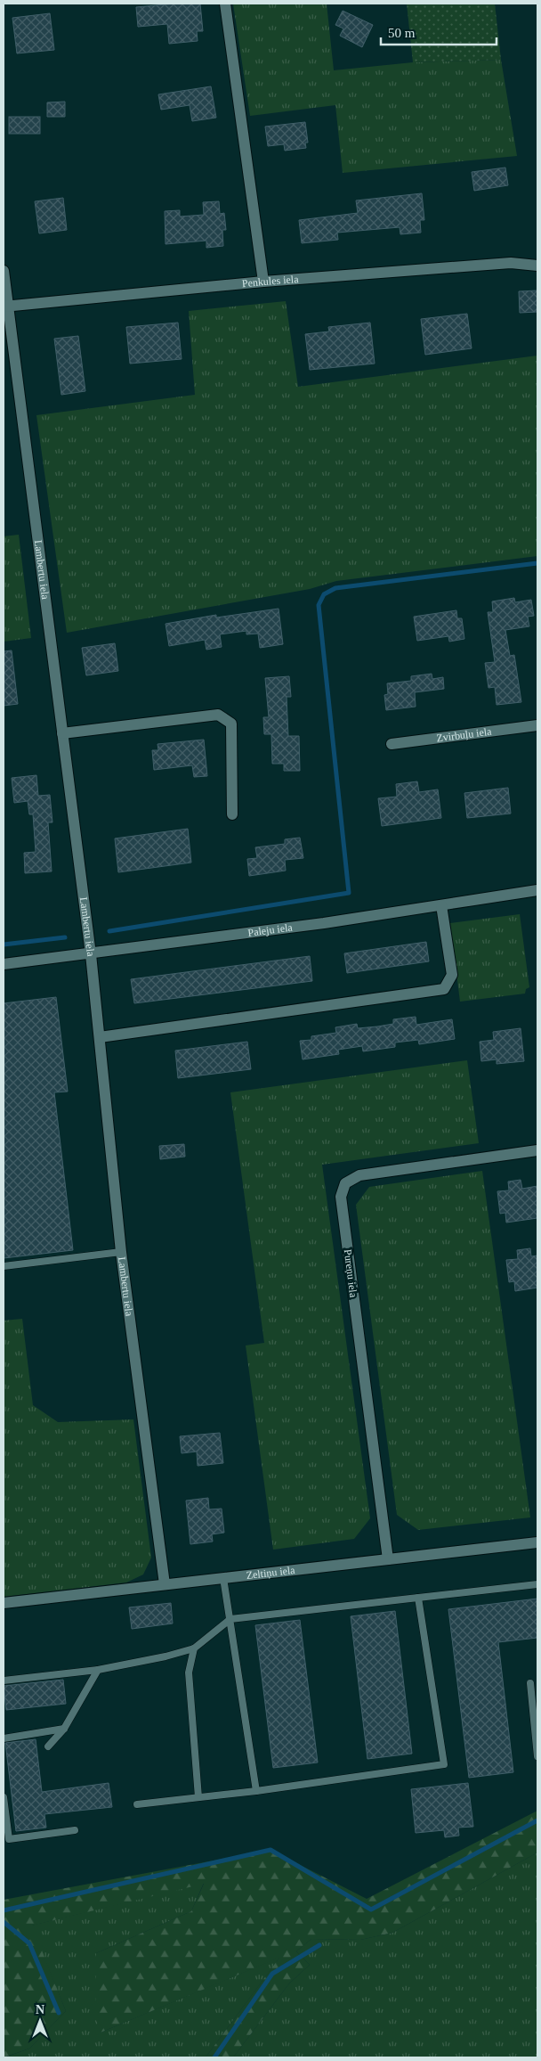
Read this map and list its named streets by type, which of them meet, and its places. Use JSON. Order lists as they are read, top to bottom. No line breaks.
{"streets":{"street":["Penkules iela","Lambertu iela","Zvirbuļu iela","Paleju iela","Pureņu iela","Zeltiņu iela"]},"crossings":[["Penkules iela","Lambertu iela"],["Lambertu iela","Paleju iela"],["Lambertu iela","Zeltiņu iela"],["Pureņu iela","Zeltiņu iela"]],"scale_bar":"50 m","north":"top"}
